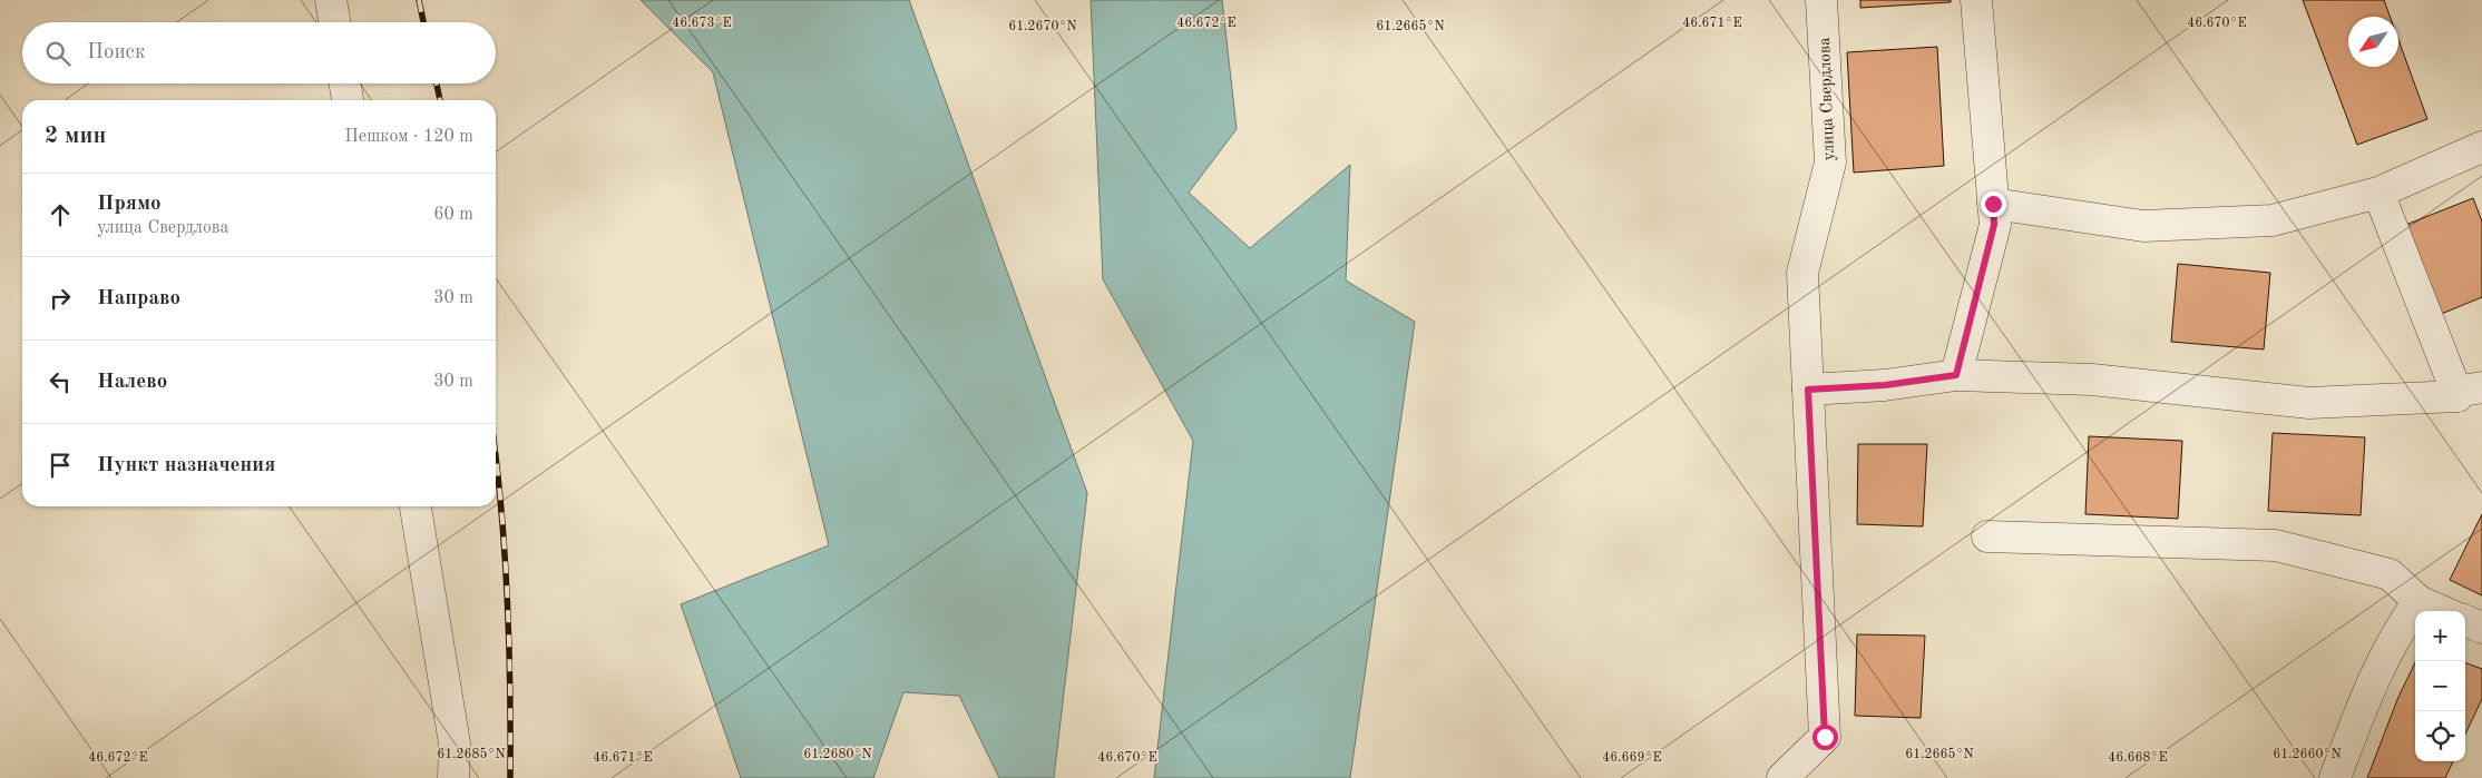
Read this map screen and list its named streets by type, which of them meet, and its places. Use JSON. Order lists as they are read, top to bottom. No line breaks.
{"streets":{"street":["улица Свердлова"]},"north":"bottom left","page":{"search":"Поиск","heading":["2 мин","Пешком · 120 m"],"list":[["Прямо","улица Свердлова","60 m"],["Направо","30 m"],["Налево","30 m"],"Пункт назначения"],"map_buttons":["+","−"]},"coordinates":["46.673°E","46.672°E","46.671°E","46.670°E","61.2665°N","61.2670°N","61.2685°N","61.2680°N","61.2660°N","46.669°E","46.668°E"]}
